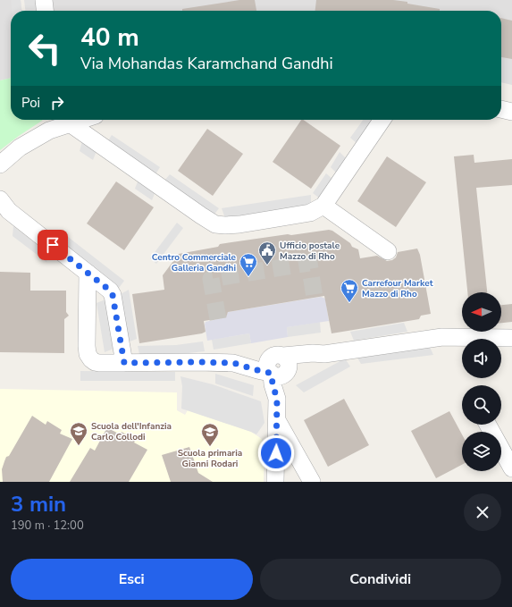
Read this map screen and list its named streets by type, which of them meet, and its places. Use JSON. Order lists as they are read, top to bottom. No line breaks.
{"places":{"public building":["Ufficio postale Mazzo di Rho"],"supermarket":["Centro Commerciale Galleria Gandhi","Carrefour Market Mazzo di Rho"],"school or university":["Scuola dell'Infanzia Carlo Collodi","Scuola primaria Gianni Rodari"]},"north":"left","page":{"turn":["40 m","Via Mohandas Karamchand Gandhi"],"then":"Poi","heading":["3 min","190 m · 12:00"],"buttons":["Esci","Condividi"]}}
